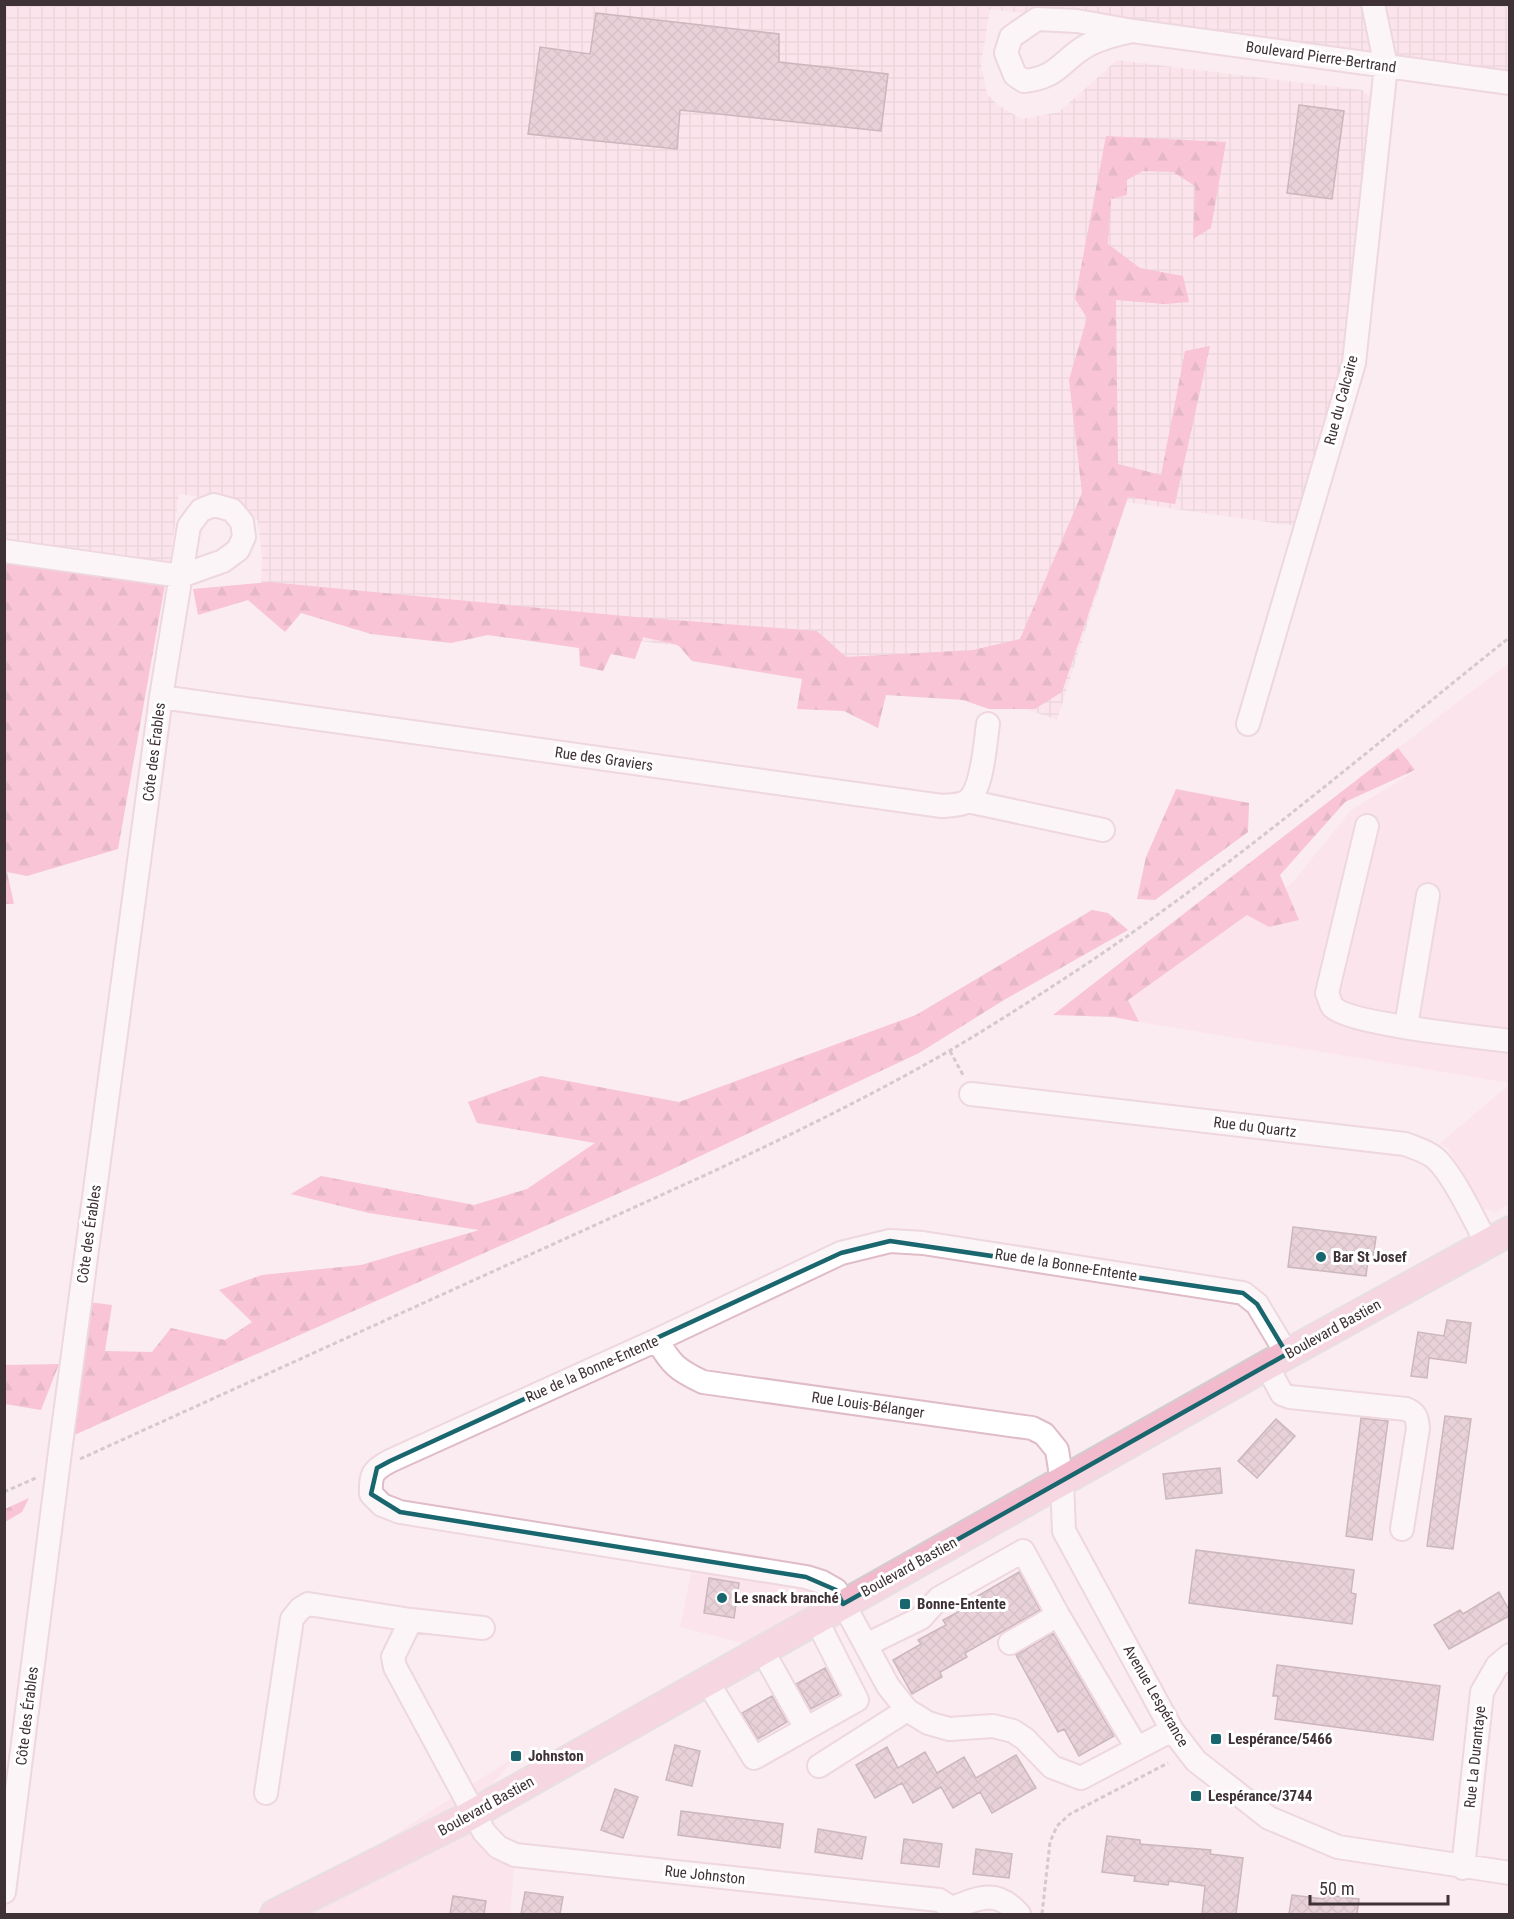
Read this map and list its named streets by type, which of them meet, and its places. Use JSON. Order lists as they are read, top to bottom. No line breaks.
{"streets":{"main road":["Boulevard Bastien"],"street":["Boulevard Pierre-Bertrand","Rue du Calcaire","Côte des Érables","Rue des Graviers","Rue du Quartz","Rue de la Bonne-Entente","Rue Louis-Bélanger","Avenue Lespérance","Rue La Durantaye","Rue Johnston"]},"crossings":[["Boulevard Pierre-Bertrand","Rue du Calcaire"],["Côte des Érables","Rue des Graviers"],["Rue du Quartz","Boulevard Bastien"],["Rue de la Bonne-Entente","Boulevard Bastien"],["Rue de la Bonne-Entente","Rue Louis-Bélanger"],["Boulevard Bastien","Rue Louis-Bélanger"],["Boulevard Bastien","Avenue Lespérance"],["Boulevard Bastien","Rue Johnston"],["Rue Louis-Bélanger","Avenue Lespérance"],["Avenue Lespérance","Rue La Durantaye"]],"places":{"other":["Bar St Josef","Le snack branché"],"transit":["Bonne-Entente","Lespérance/5466","Johnston","Lespérance/3744"]},"scale_bar":"50 m"}
